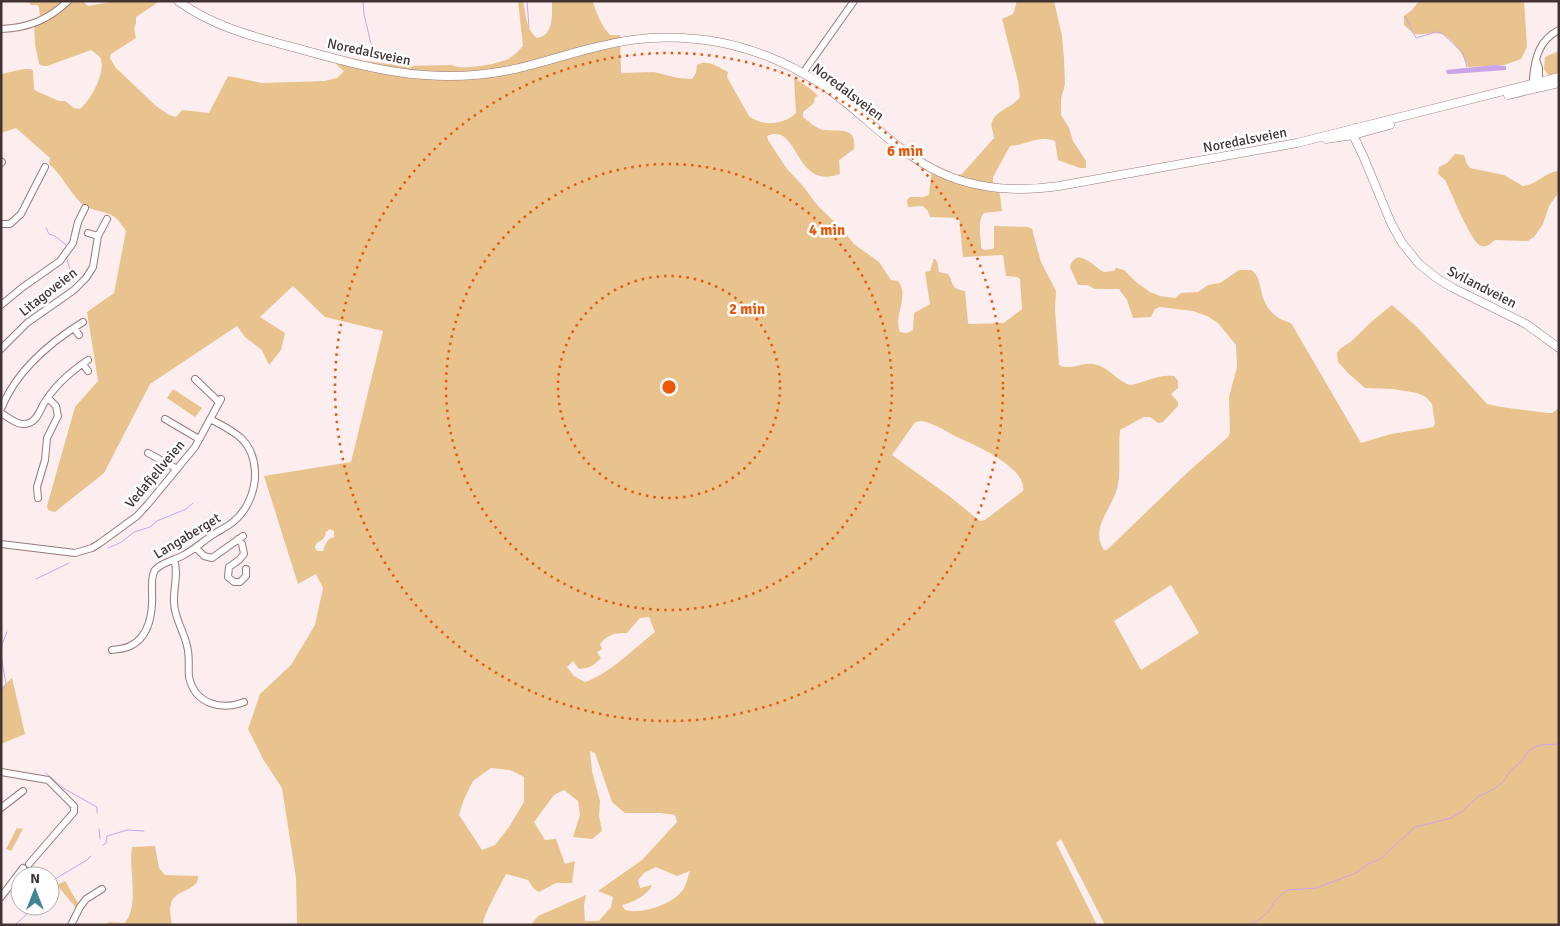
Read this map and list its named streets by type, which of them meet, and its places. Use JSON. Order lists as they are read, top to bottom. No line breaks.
{"streets":{"main road":["Noredalsveien","Svilandveien"],"street":["Litagoveien","Vedafjellveien","Langaberget"]},"crossings":[["Noredalsveien","Svilandveien"],["Vedafjellveien","Langaberget"]],"north":"top","rings":["6 min","4 min","2 min"]}
